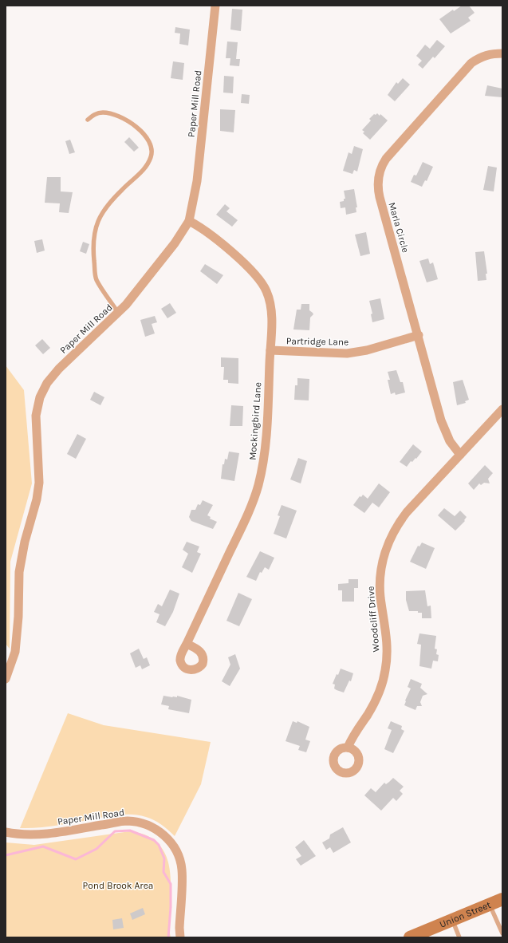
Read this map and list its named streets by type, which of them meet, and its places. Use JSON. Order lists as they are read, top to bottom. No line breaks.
{"streets":{"main road":["Union Street"],"street":["Paper Mill Road","Marla Circle","Partridge Lane","Mockingbird Lane","Woodcliff Drive"]},"crossings":[["Paper Mill Road","Mockingbird Lane"],["Marla Circle","Partridge Lane"],["Marla Circle","Woodcliff Drive"],["Partridge Lane","Mockingbird Lane"]],"parks":["Pond Brook Area"]}
